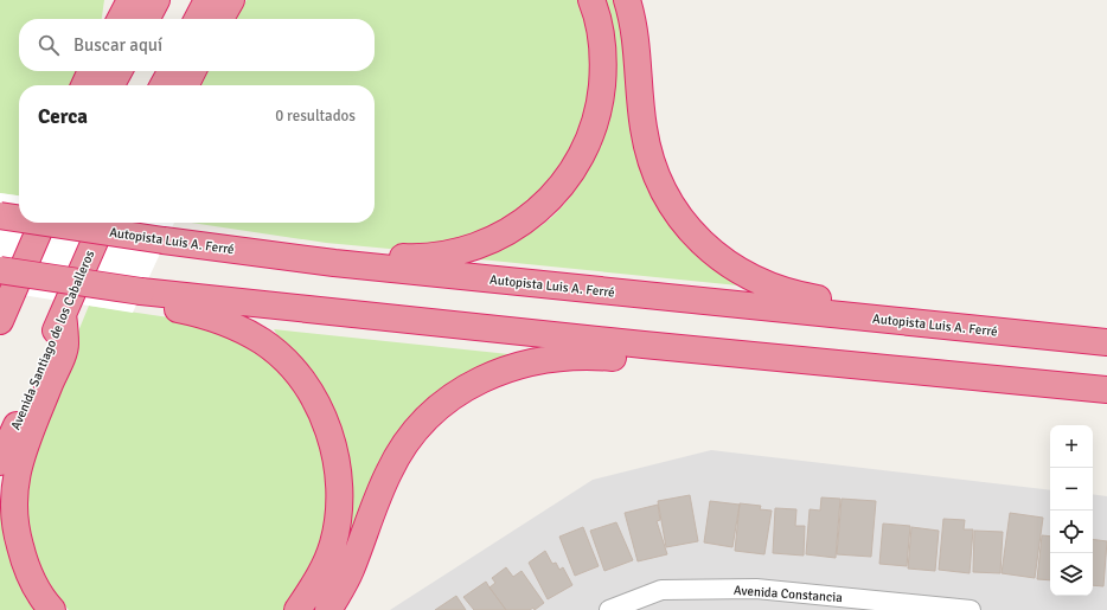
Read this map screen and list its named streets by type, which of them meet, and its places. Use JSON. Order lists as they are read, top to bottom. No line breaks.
{"streets":{"highway":["Autopista Luis A. Ferré","Avenida Santiago de los Caballeros"],"street":["Avenida Constancia"]},"page":{"search":"Buscar aquí","heading":["Cerca","0 resultados"],"map_buttons":["+","−"]}}
